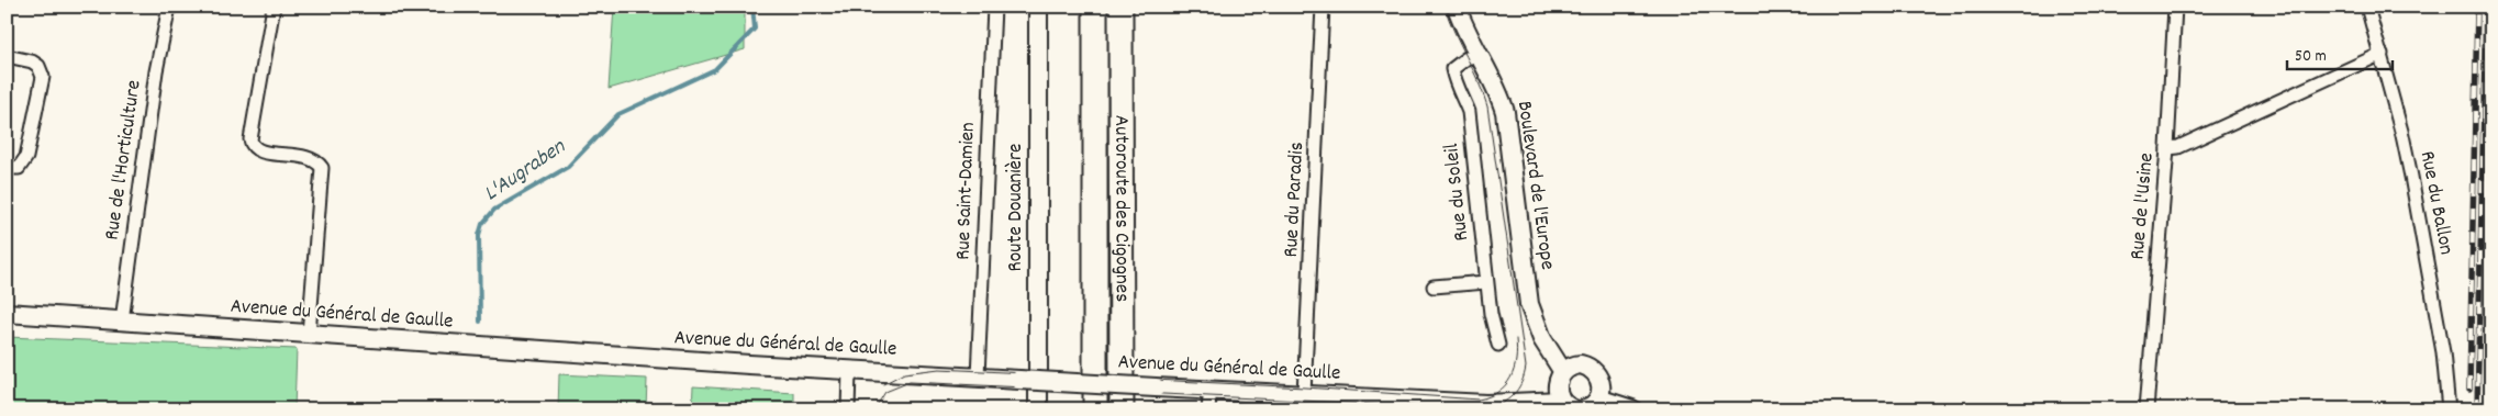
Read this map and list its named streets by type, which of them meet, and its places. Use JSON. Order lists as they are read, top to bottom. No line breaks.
{"streets":{"highway":["Autoroute des Cigognes"],"main road":["Boulevard de l'Europe","Route Douanière","Avenue du Général de Gaulle"],"street":["Rue de l'Horticulture","Rue Saint-Damien","Rue du Soleil","Rue du Paradis","Rue du Ballon","Rue de l'Usine"]},"crossings":[["Rue de l'Horticulture","Avenue du Général de Gaulle"],["Boulevard de l'Europe","Rue du Soleil"],["Rue Saint-Damien","Avenue du Général de Gaulle"],["Rue du Paradis","Avenue du Général de Gaulle"]],"water":["L'Augraben"],"scale_bar":"50 m"}
